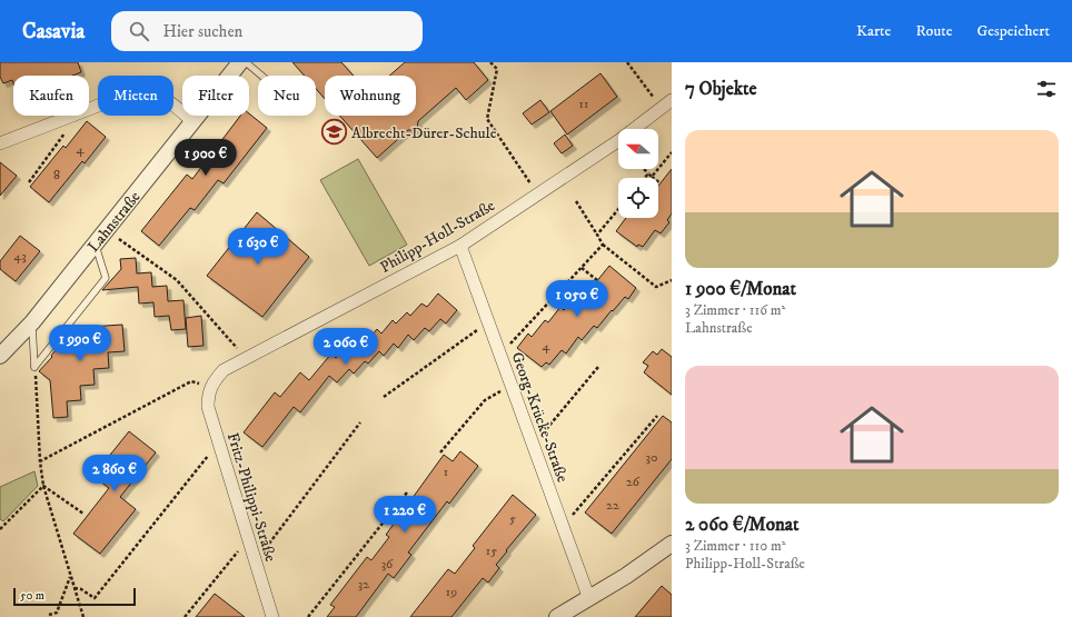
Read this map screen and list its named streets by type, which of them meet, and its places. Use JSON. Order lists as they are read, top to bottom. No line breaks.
{"streets":{"street":["Lahnstraße","Philipp-Holl-Straße","Georg-Krücke-Straße","Fritz-Philippi-Straße"]},"crossings":[["Philipp-Holl-Straße","Georg-Krücke-Straße"],["Philipp-Holl-Straße","Fritz-Philippi-Straße"]],"places":{"school or university":["Albrecht-Dürer-Schule"]},"house_numbers":["11","4","8","43","4","30","1","26","22","5","15","36","32","19"],"scale_bar":"50 m","north":"left","page":{"header":"Casavia","search":"Hier suchen","nav":["Karte","Route","Gespeichert"],"heading":"7 Objekte","chip":["Kaufen","Mieten","Filter","Neu","Wohnung"],"list":[{"name":"1 900 €/Monat","note":"3 Zimmer · 116 m² · Lahnstraße"},{"name":"2 060 €/Monat","note":"3 Zimmer · 110 m² · Philipp-Holl-Straße"}],"price":["1 900 €","1 630 €","1 050 €","1 990 €","2 060 €","2 860 €","1 220 €"],"scale":"50 m"}}
